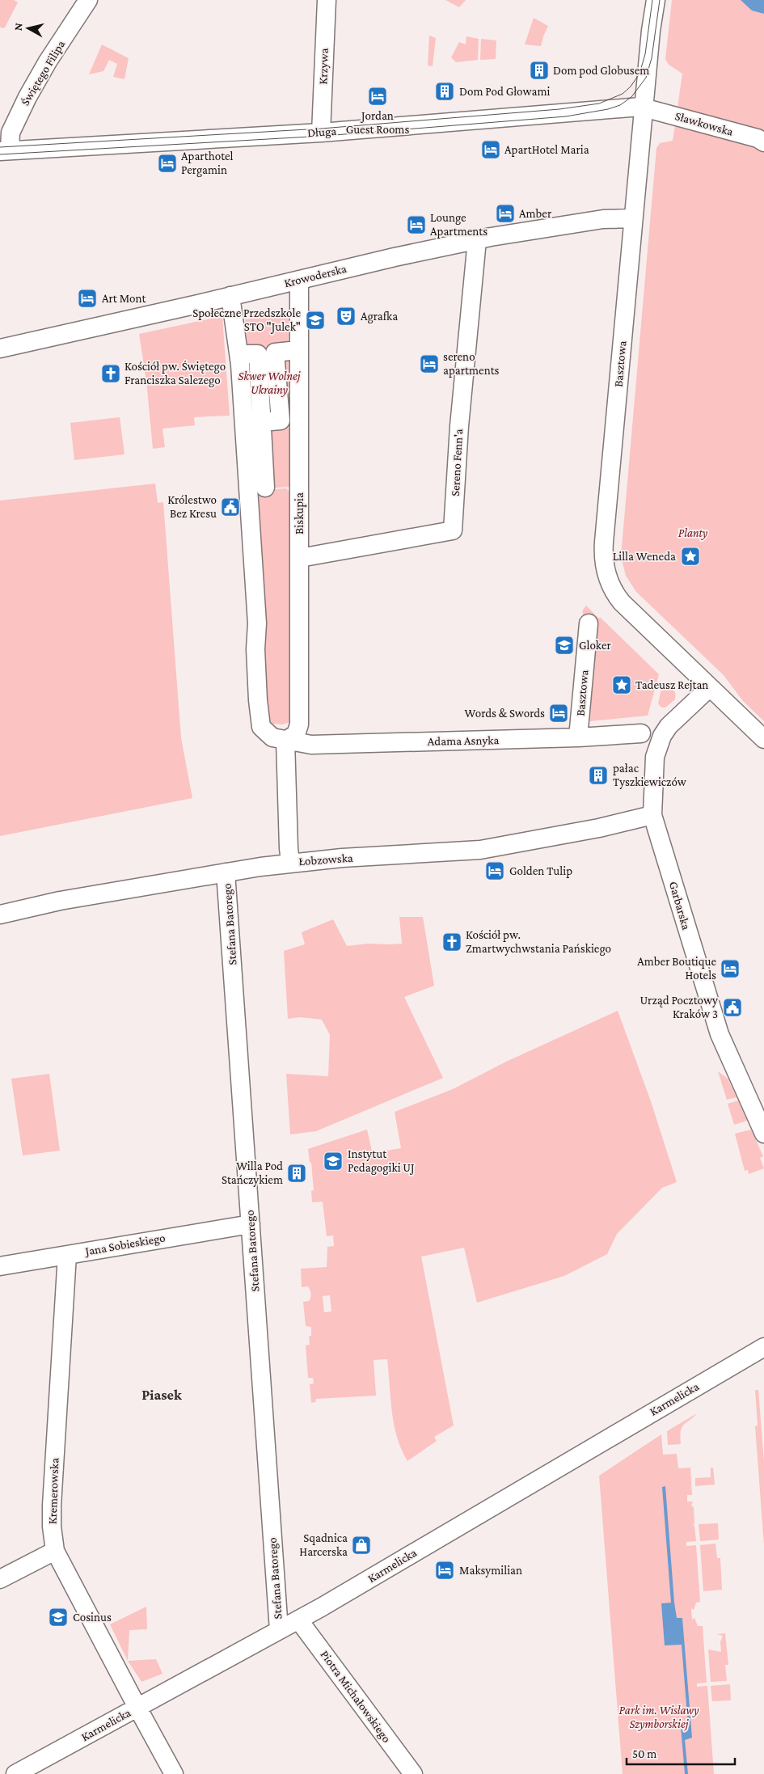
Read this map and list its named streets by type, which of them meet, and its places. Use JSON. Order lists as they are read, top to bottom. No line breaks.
{"streets":{"street":["Krzywa","Świętego Filipa","Sławkowska","Długa","Krowoderska","Basztowa","Sereno Fenn'a","Biskupia","Adama Asnyka","Łobzowska","Garbarska","Stefana Batorego","Jana Sobieskiego","Karmelicka","Kremerowska","Piotra Michałowskiego"]},"crossings":[["Krzywa","Długa"],["Świętego Filipa","Długa"],["Sławkowska","Długa"],["Sławkowska","Basztowa"],["Długa","Basztowa"],["Krowoderska","Basztowa"],["Krowoderska","Sereno Fenn'a"],["Krowoderska","Biskupia"],["Basztowa","Adama Asnyka"],["Basztowa","Garbarska"],["Sereno Fenn'a","Biskupia"],["Biskupia","Adama Asnyka"],["Łobzowska","Garbarska"],["Łobzowska","Stefana Batorego"],["Stefana Batorego","Jana Sobieskiego"],["Stefana Batorego","Karmelicka"],["Jana Sobieskiego","Kremerowska"],["Karmelicka","Kremerowska"],["Karmelicka","Piotra Michałowskiego"]],"districts":["Piasek"],"parks":["Skwer Wolnej Ukrainy","Planty","Park im. Wisławy Szymborskiej"],"places":{"building":["Dom pod Globusem","Dom Pod Głowami","pałac Tyszkiewiczów","Willa Pod Stańczykiem"],"hotel":["Jordan Guest Rooms","ApartHotel Maria","Aparthotel Pergamin","Amber","Lounge Apartments","Art Mont","sereno apartments","Words & Swords","Golden Tulip","Amber Boutique Hotels","Maksymilian"],"theatre":["Agrafka"],"school or university":["Społeczne Przedszkole STO \"Julek\"","Gloker","Instytut Pedagogiki UJ","Cosinus"],"church":["Kościół pw. Świętego Franciszka Salezego","Kościół pw. Zmartwychwstania Pańskiego"],"public building":["Królestwo Bez Kresu","Urząd Pocztowy Kraków 3"],"place":["Lilla Weneda","Tadeusz Rejtan"],"shop":["Sqadnica Harcerska"]},"scale_bar":"50 m","north":"left"}
